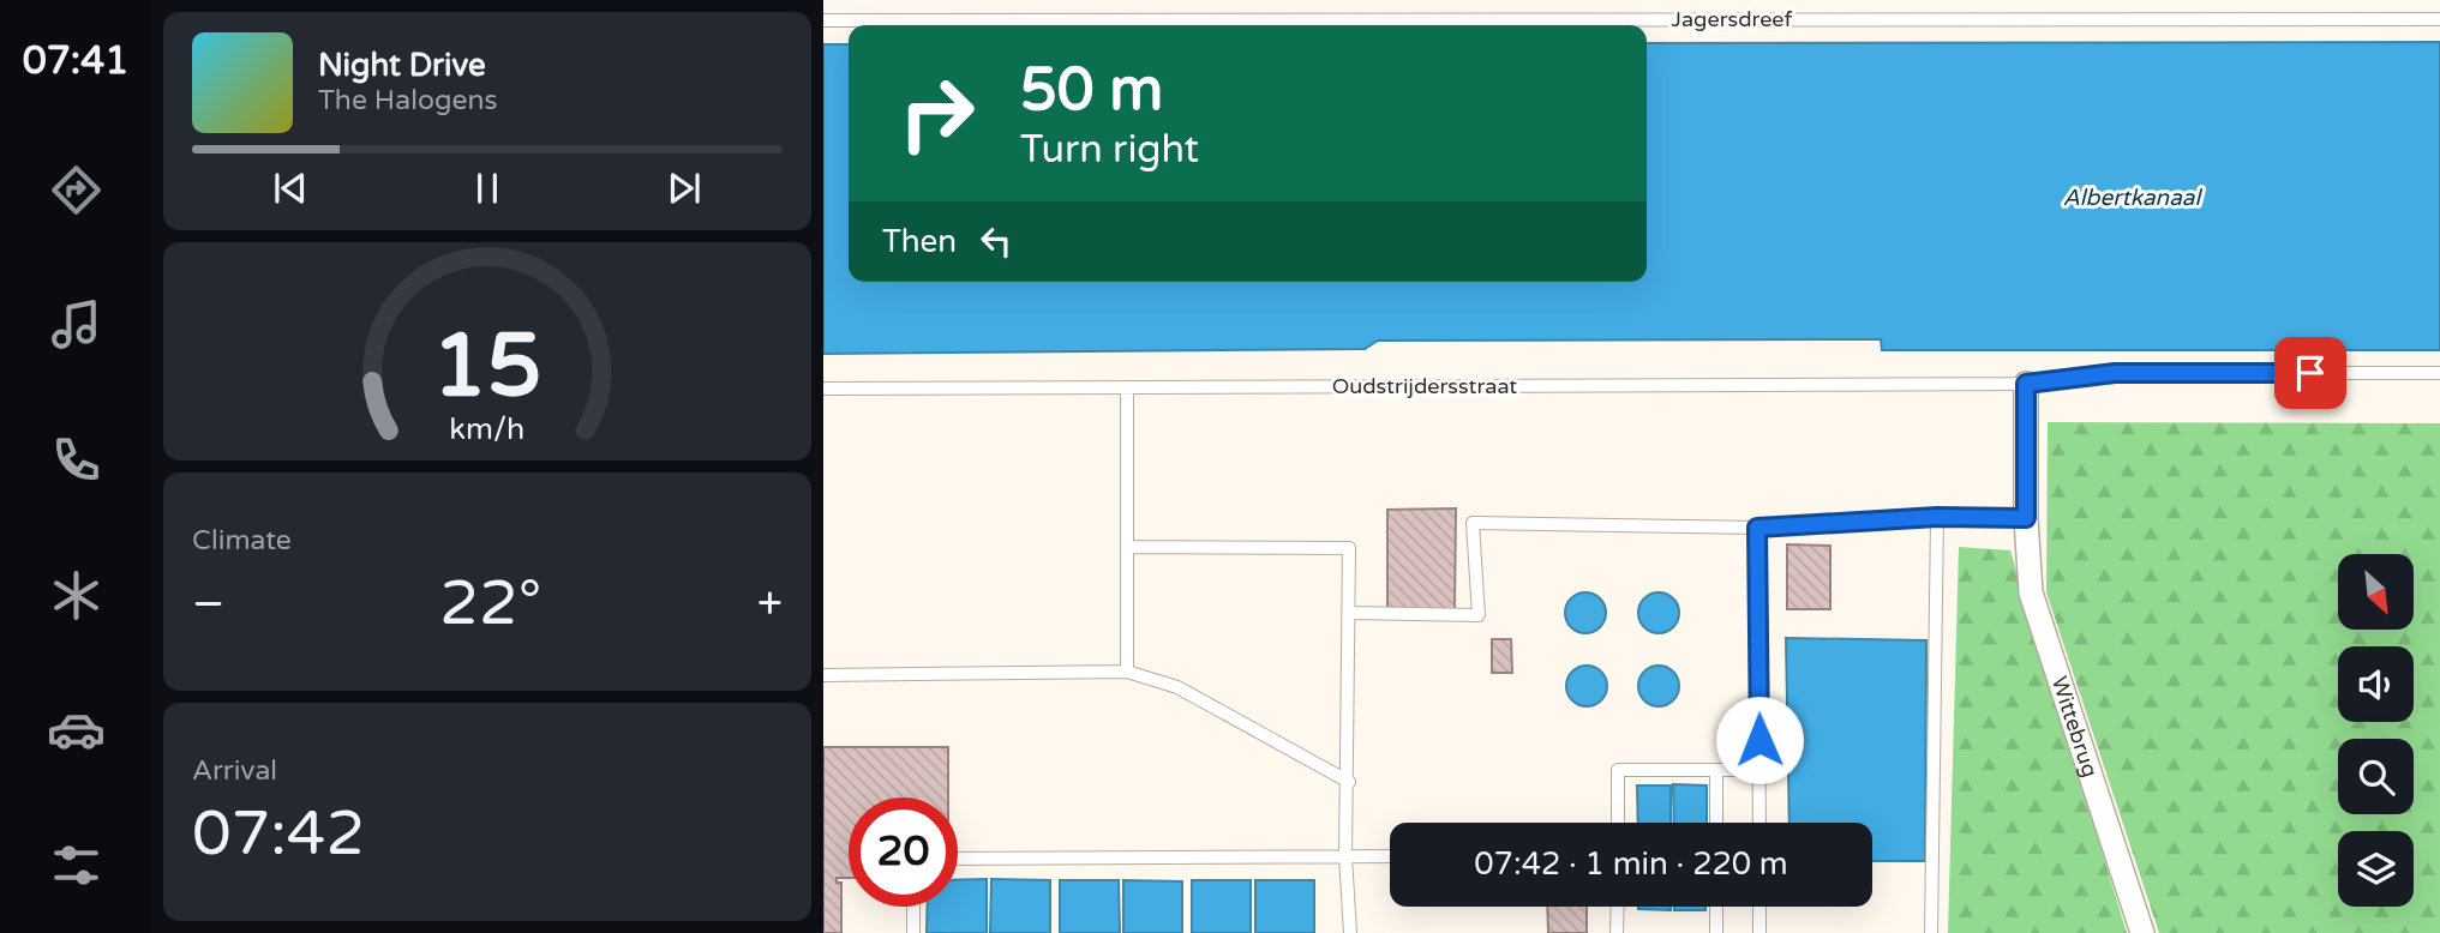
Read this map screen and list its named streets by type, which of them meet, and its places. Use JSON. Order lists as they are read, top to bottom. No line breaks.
{"streets":{"street":["Wittebrug"],"lane":["Jagersdreef","Oudstrijdersstraat"]},"crossings":[["Oudstrijdersstraat","Wittebrug"]],"water":["Albertkanaal"],"north":"bottom right","page":{"tabs":"07:41","turn":["50 m","Turn right"],"song":["Night Drive","The Halogens"],"then":"Then","tile":["Climate",["Arrival","07:42"]],"heat":["−","22°","+"],"limit":"20","trip":"07:42 · 1 min · 220 m","gauge":["15","km/h"]}}
